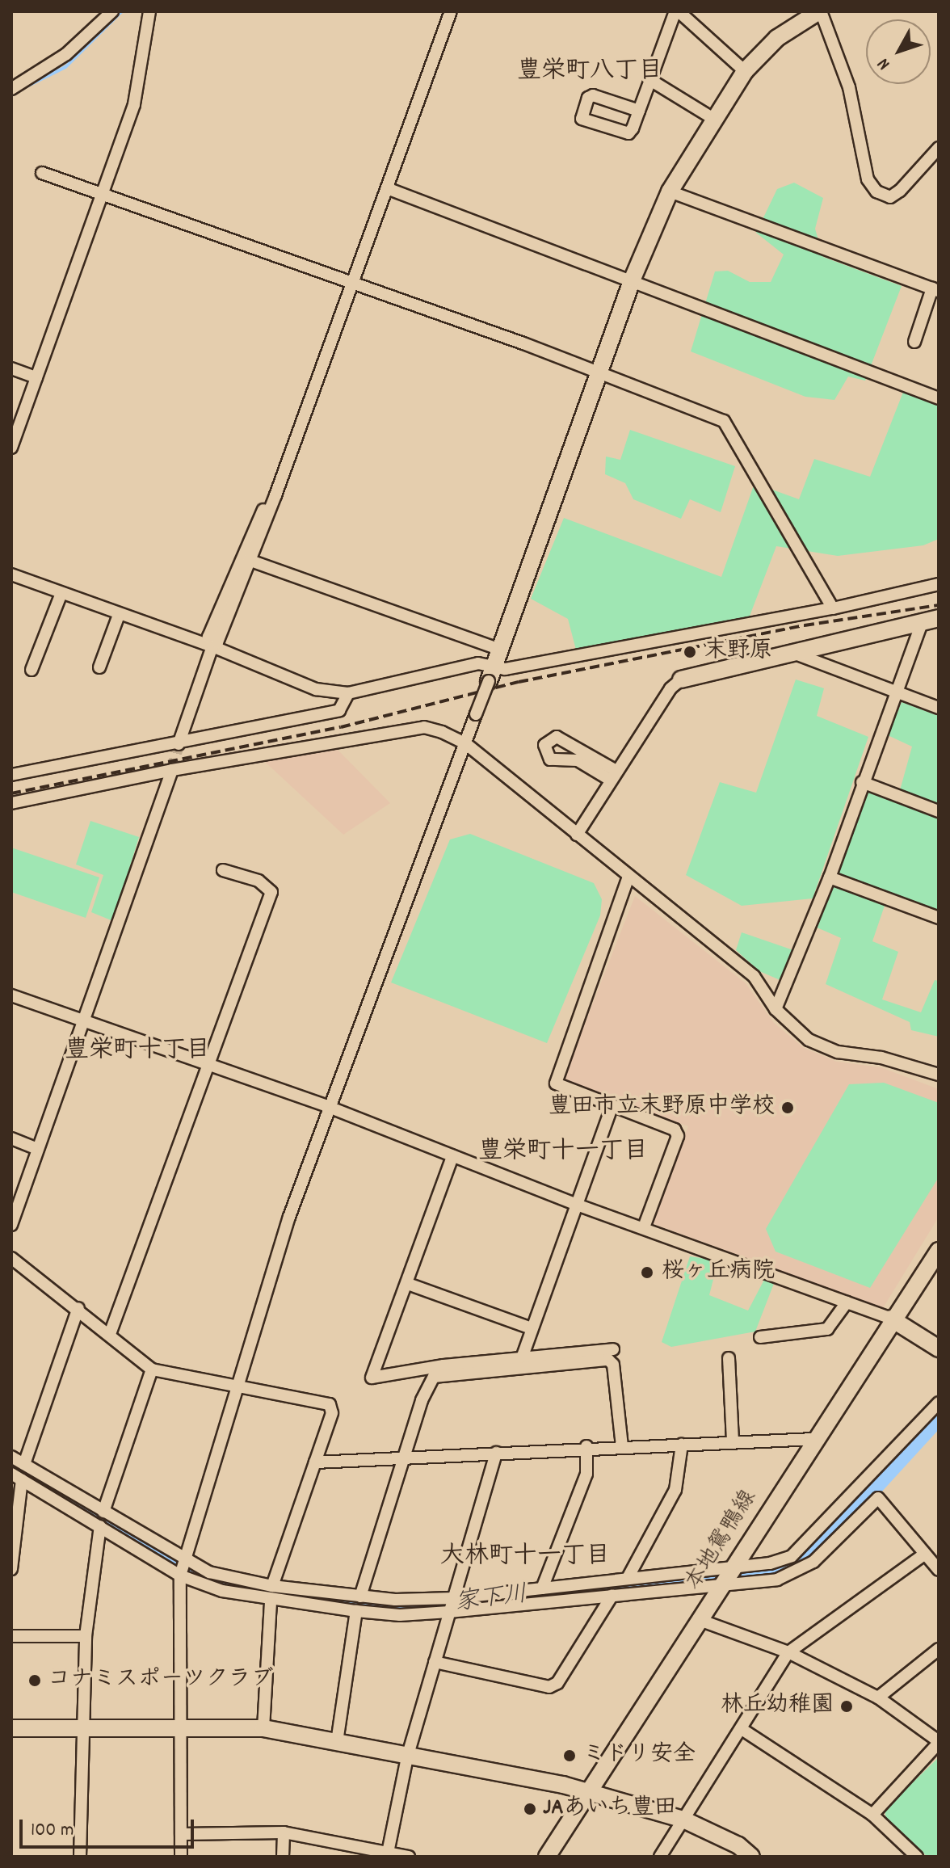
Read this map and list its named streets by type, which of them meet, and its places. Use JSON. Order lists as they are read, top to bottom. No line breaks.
{"streets":{"street":["本地鴛鴨線"]},"districts":["豊栄町八丁目","豊栄町十丁目","豊栄町十一丁目","大林町十一丁目"],"water":["家下川"],"places":["末野原","豊田市立末野原中学校","桜ヶ丘病院","コナミスポーツクラブ","林丘幼稚園","ミドリ安全","JAあいち豊田"],"scale_bar":"100 m","north":"bottom left"}
